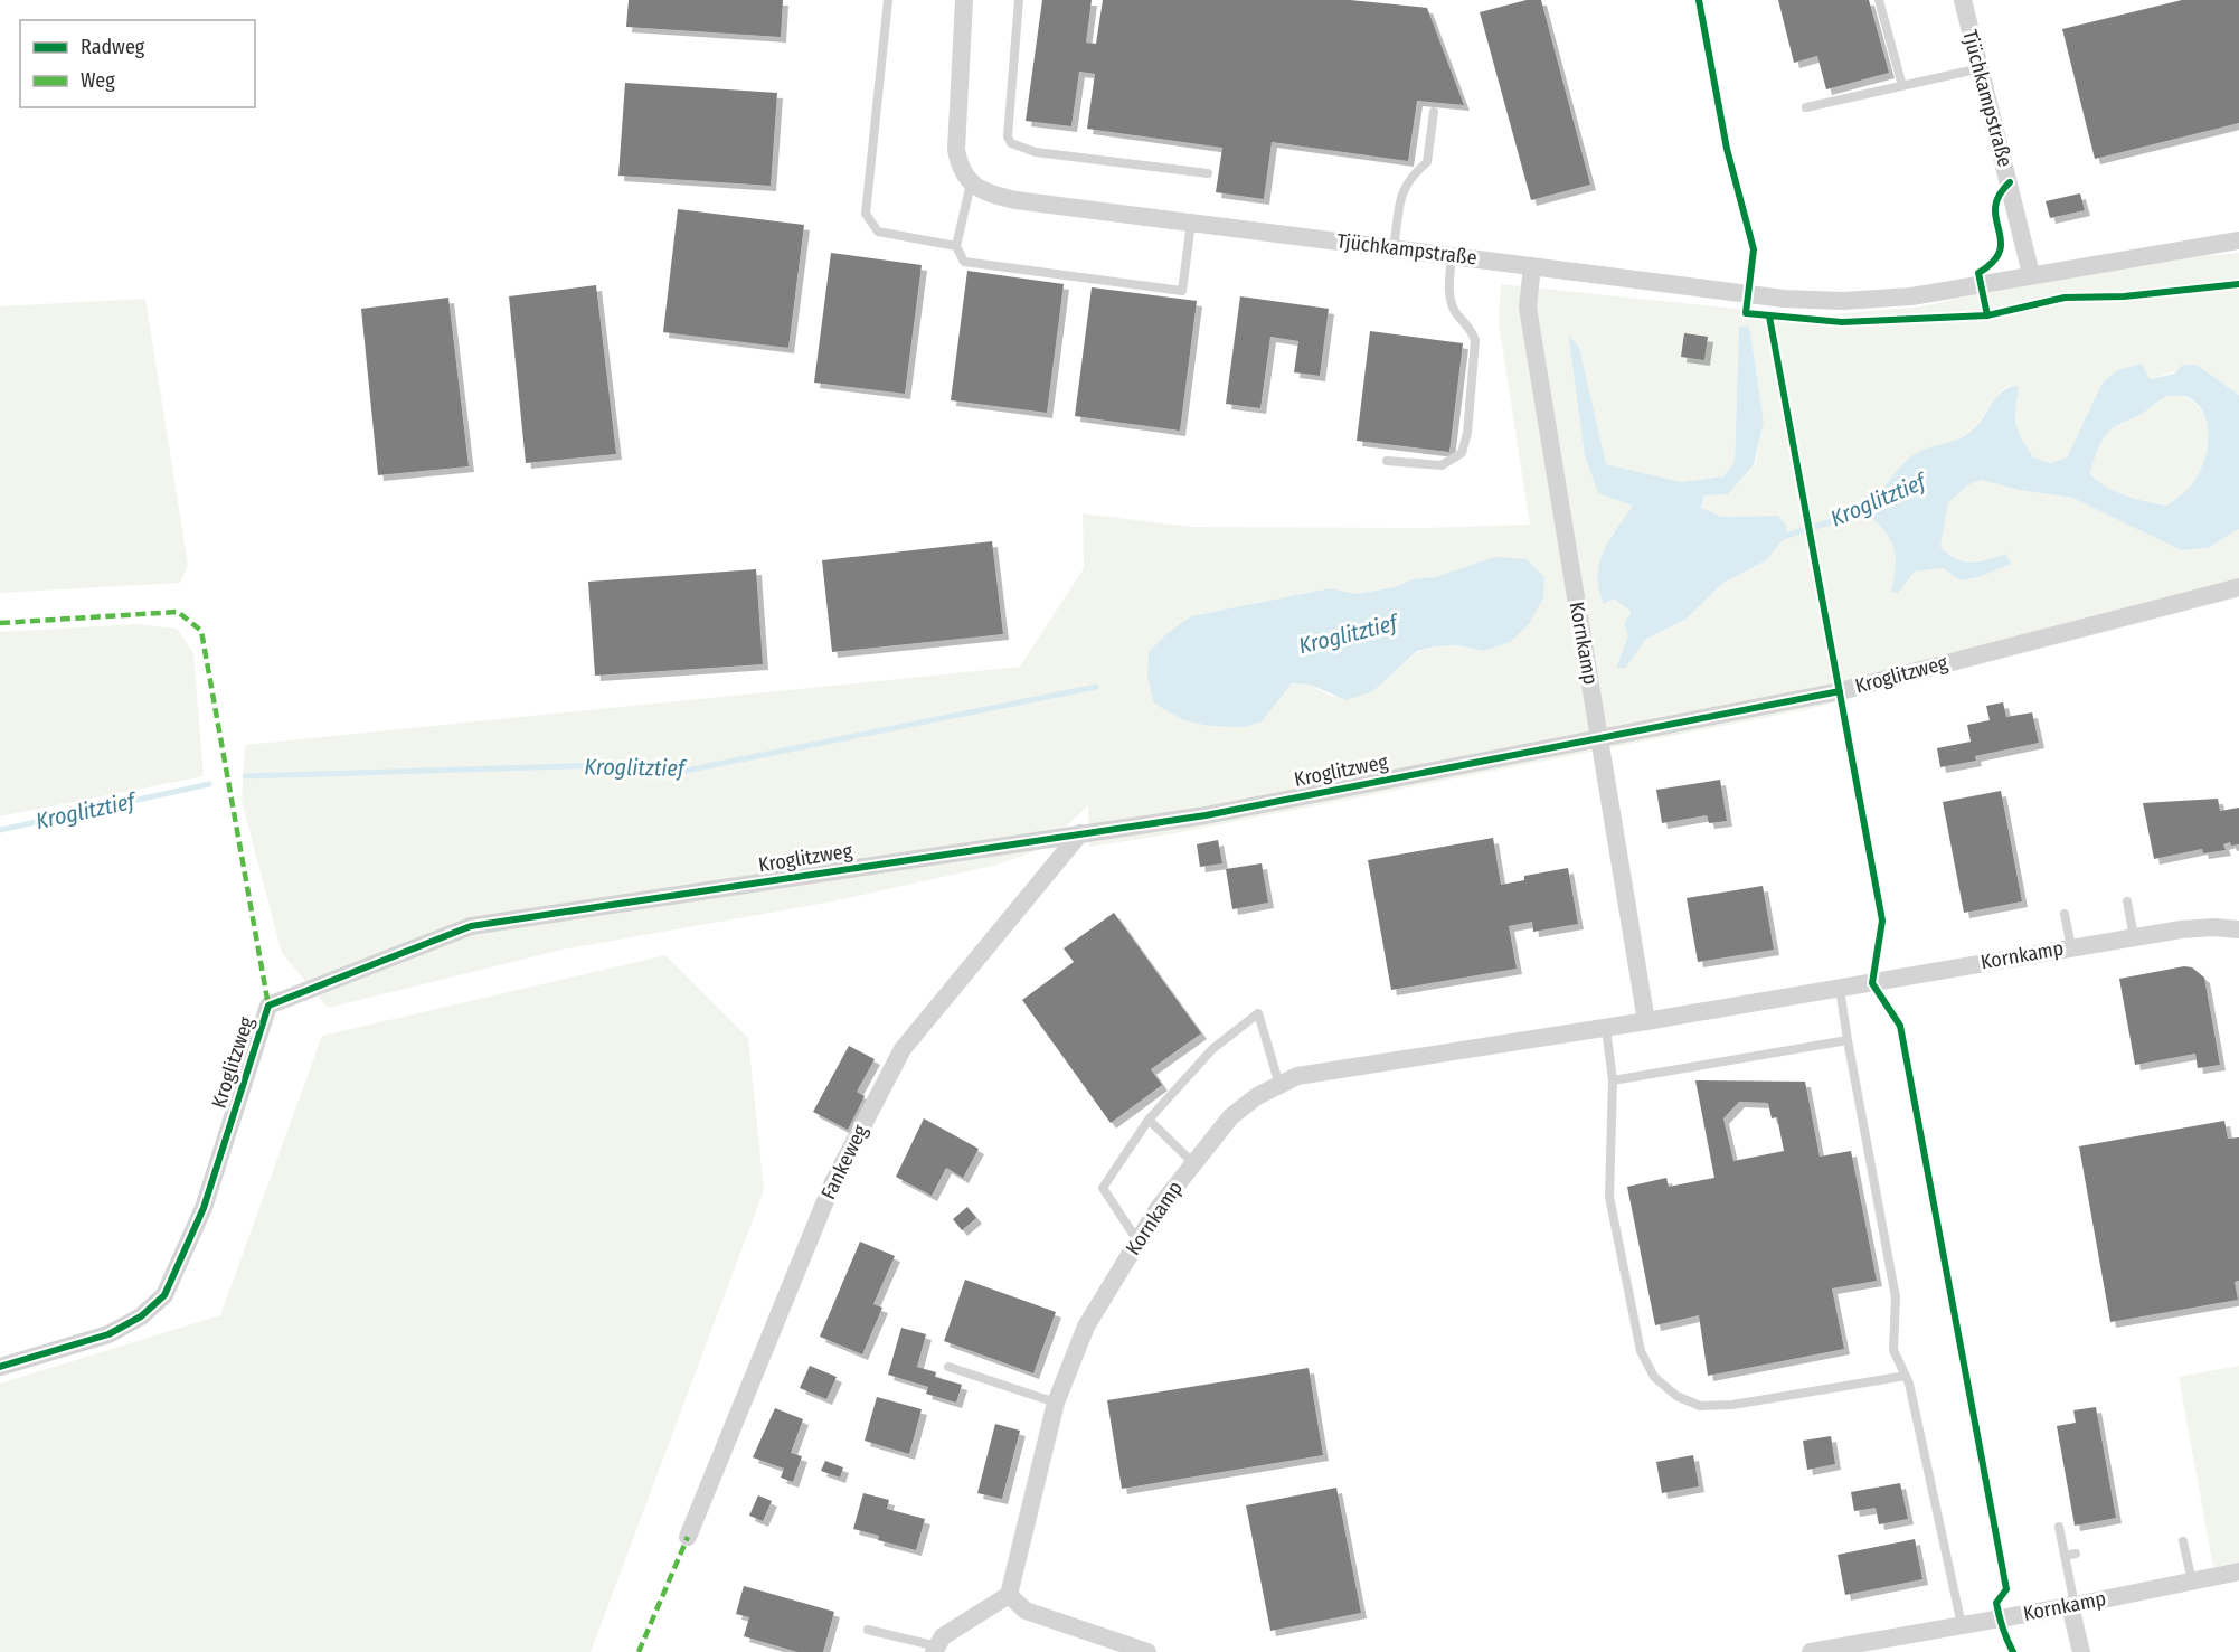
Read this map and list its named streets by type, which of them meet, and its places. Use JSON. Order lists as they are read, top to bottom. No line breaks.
{"streets":{"street":["Tjüchkampstraße","Kornkamp","Kroglitzweg","Fankeweg"]},"crossings":[["Tjüchkampstraße","Kornkamp"],["Kornkamp","Kroglitzweg"],["Kroglitzweg","Fankeweg"]],"water":["Kroglitztief"],"legend":["Radweg","Weg"]}
